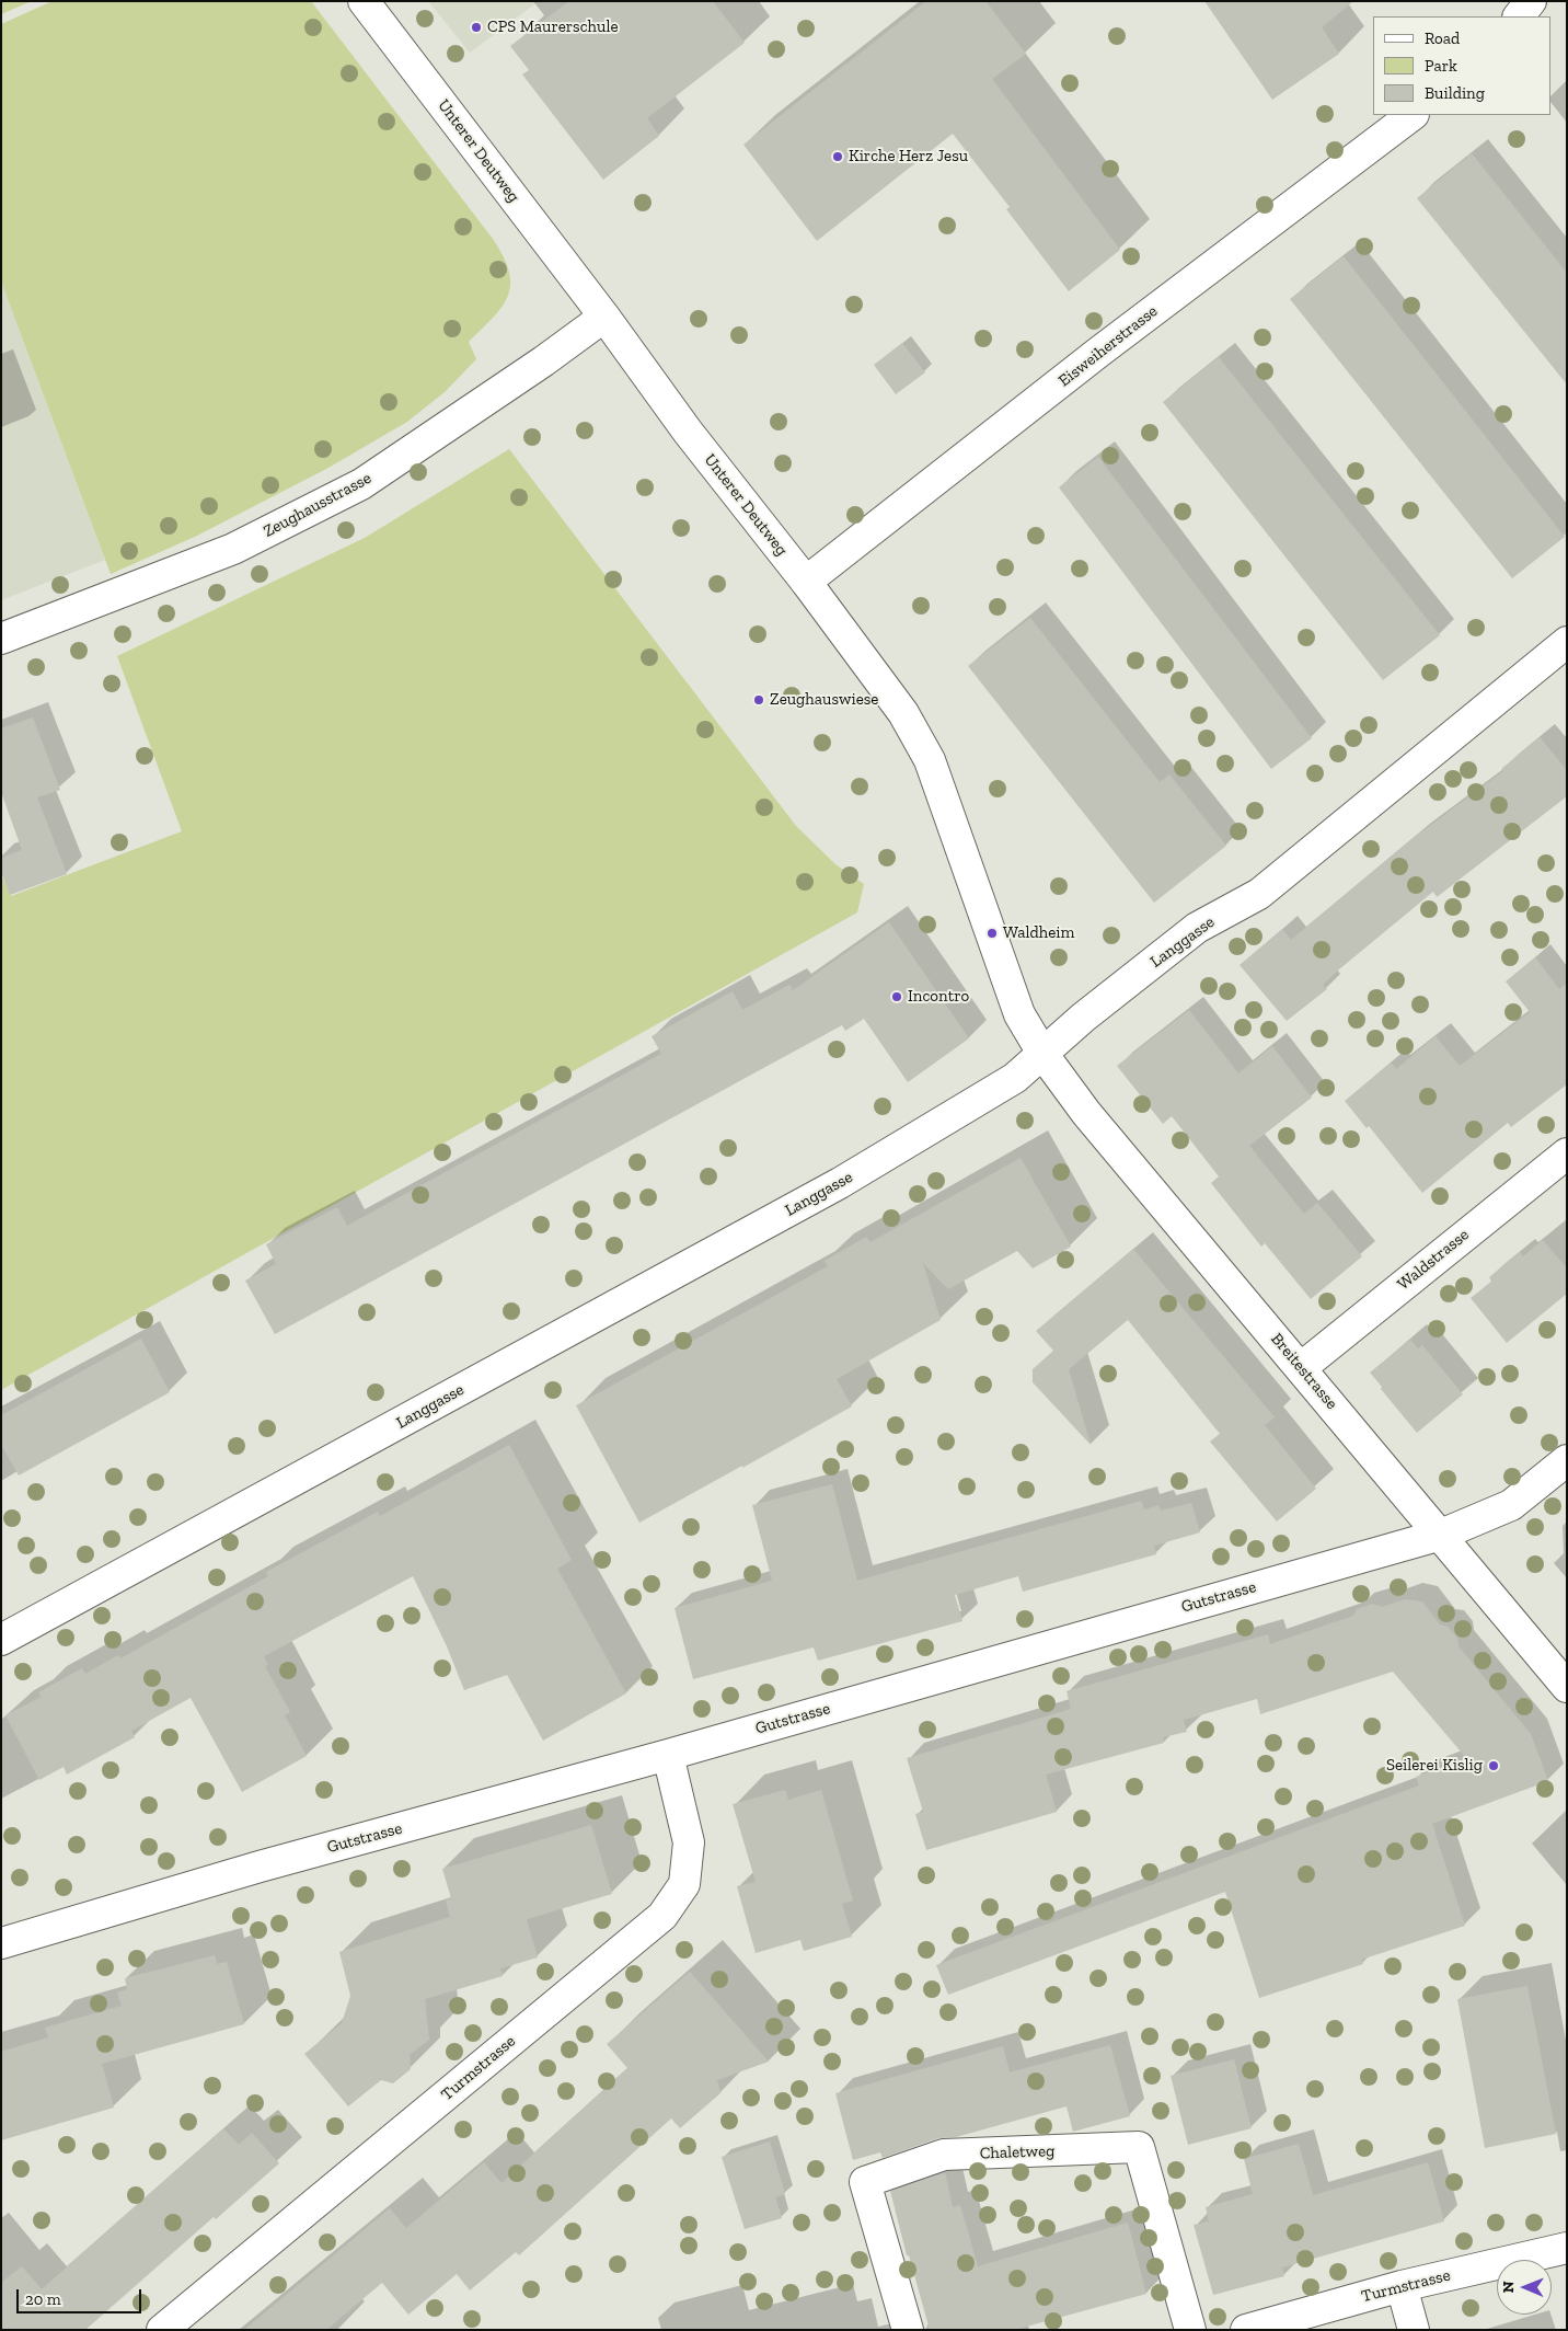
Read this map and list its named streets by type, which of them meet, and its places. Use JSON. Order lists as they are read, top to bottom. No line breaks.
{"streets":{"street":["Unterer Deutweg","Eisweiherstrasse","Zeughausstrasse","Langgasse","Waldstrasse","Breitestrasse","Gutstrasse","Turmstrasse","Chaletweg"]},"crossings":[["Unterer Deutweg","Eisweiherstrasse"],["Unterer Deutweg","Zeughausstrasse"],["Unterer Deutweg","Langgasse"],["Unterer Deutweg","Breitestrasse"],["Langgasse","Breitestrasse"],["Waldstrasse","Breitestrasse"],["Breitestrasse","Gutstrasse"],["Gutstrasse","Turmstrasse"]],"places":["CPS Maurerschule","Kirche Herz Jesu","Zeughauswiese","Waldheim","Incontro","Seilerei Kislig"],"legend":["Road","Park","Building"],"scale_bar":"20 m","north":"left"}
